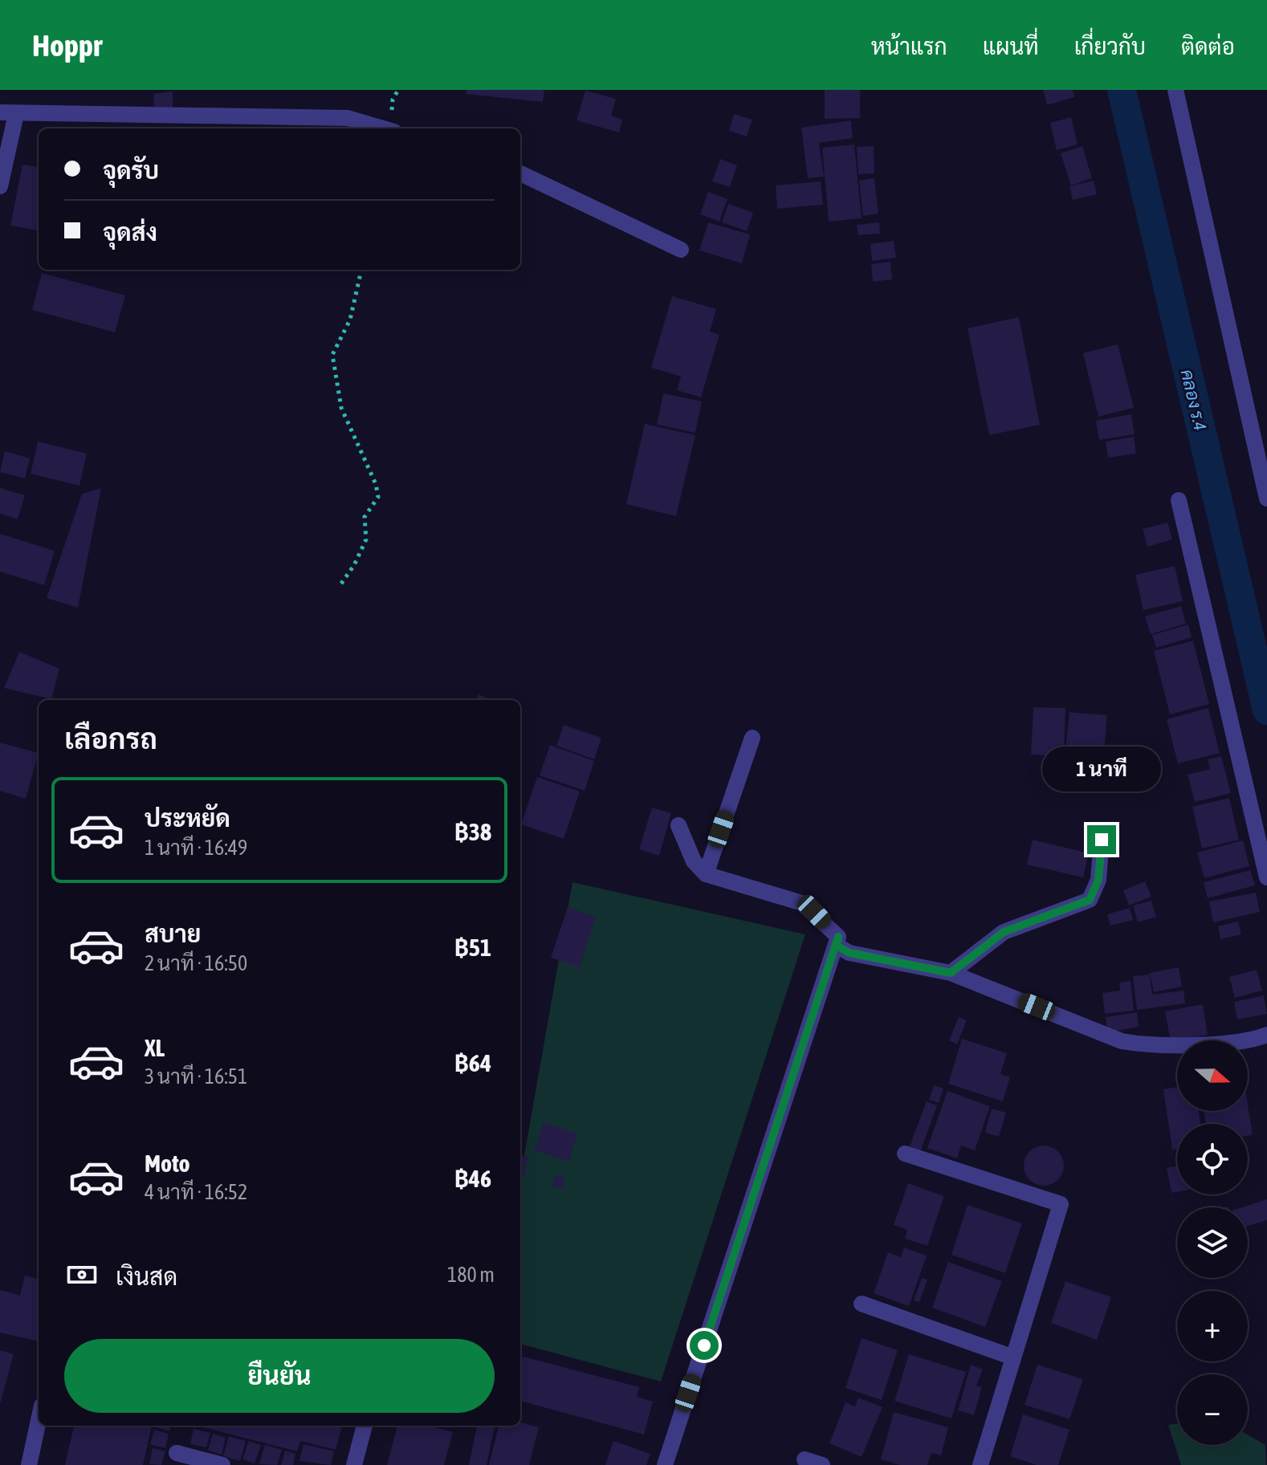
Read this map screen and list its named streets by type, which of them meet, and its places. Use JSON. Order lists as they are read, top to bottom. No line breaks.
{"water":["คลอง ร.4"],"north":"right","page":{"header":"Hoppr","nav":["หน้าแรก","แผนที่","เกี่ยวกับ","ติดต่อ"],"banner":["จุดรับ","จุดส่ง"],"heading":"เลือกรถ","bubble":"1 นาที","list":[{"name":"ประหยัด","note":"1 นาที · 16:49","value":"฿38"},{"name":"สบาย","note":"2 นาที · 16:50","value":"฿51"},{"name":"XL","note":"3 นาที · 16:51","value":"฿64"},{"name":"Moto","note":"4 นาที · 16:52","value":"฿46"}],"map_buttons":["+","−"],"pay":["เงินสด","180 m"],"buttons":"ยืนยัน"}}
